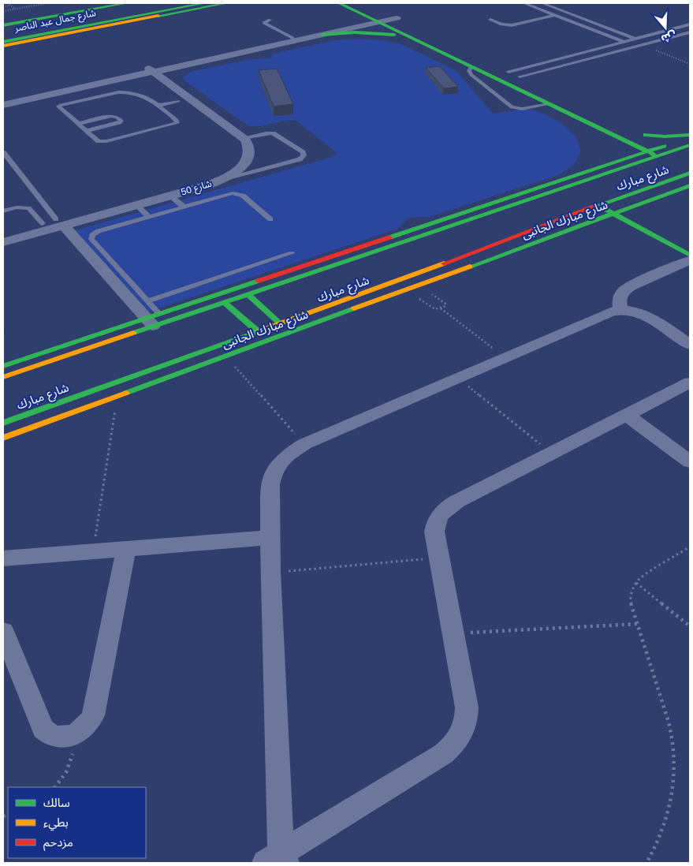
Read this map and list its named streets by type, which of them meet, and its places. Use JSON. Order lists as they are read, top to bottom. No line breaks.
{"streets":{"main road":["شارع جمال عبد الناصر","شارع مبارك","شارع مبارك الجانبى"],"street":["شارع 50"]},"legend":["سالك","بطيء","مزدحم"],"north":"bottom"}
